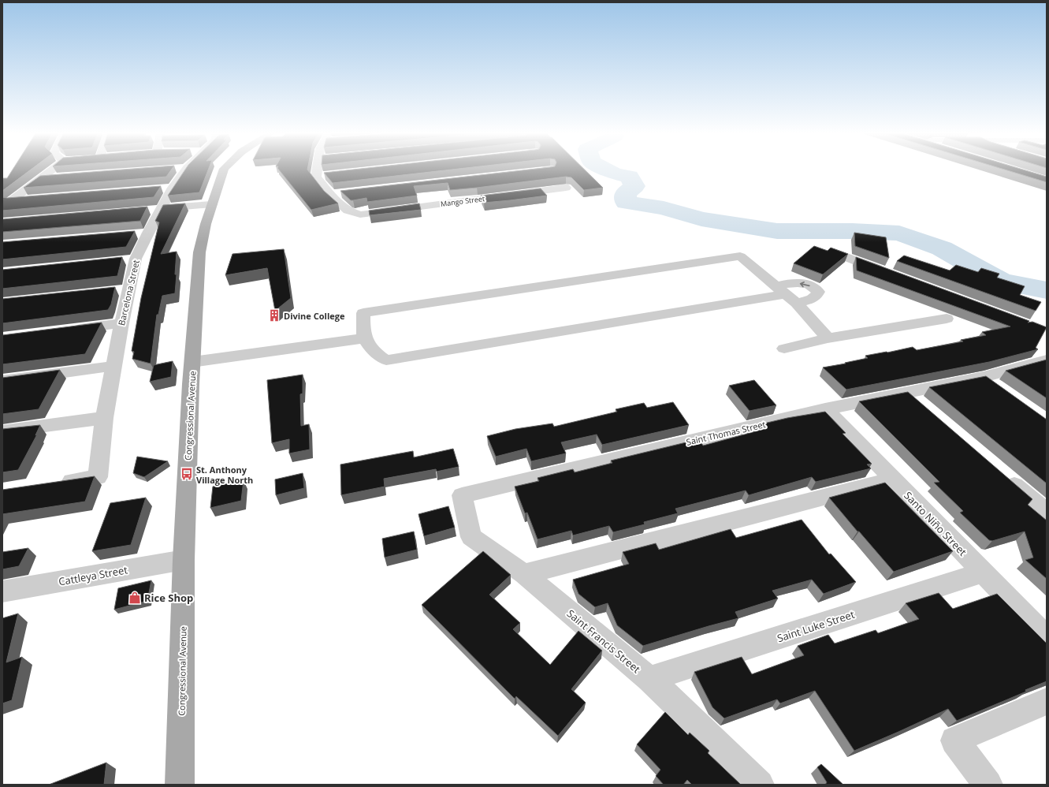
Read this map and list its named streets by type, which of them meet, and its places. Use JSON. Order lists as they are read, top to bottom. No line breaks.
{"streets":{"main road":["Congressional Avenue"],"street":["Mango Street","Barcelona Street","Saint Thomas Street","Santo Niño Street","Cattleya Street","Saint Luke Street","Saint Francis Street"]},"crossings":[["Congressional Avenue","Cattleya Street"],["Saint Thomas Street","Santo Niño Street"],["Saint Thomas Street","Saint Francis Street"],["Santo Niño Street","Saint Luke Street"],["Saint Luke Street","Saint Francis Street"]],"places":{"building":["Divine College"],"bus stop":["St. Anthony Village North"],"shop":["Rice Shop"]}}
